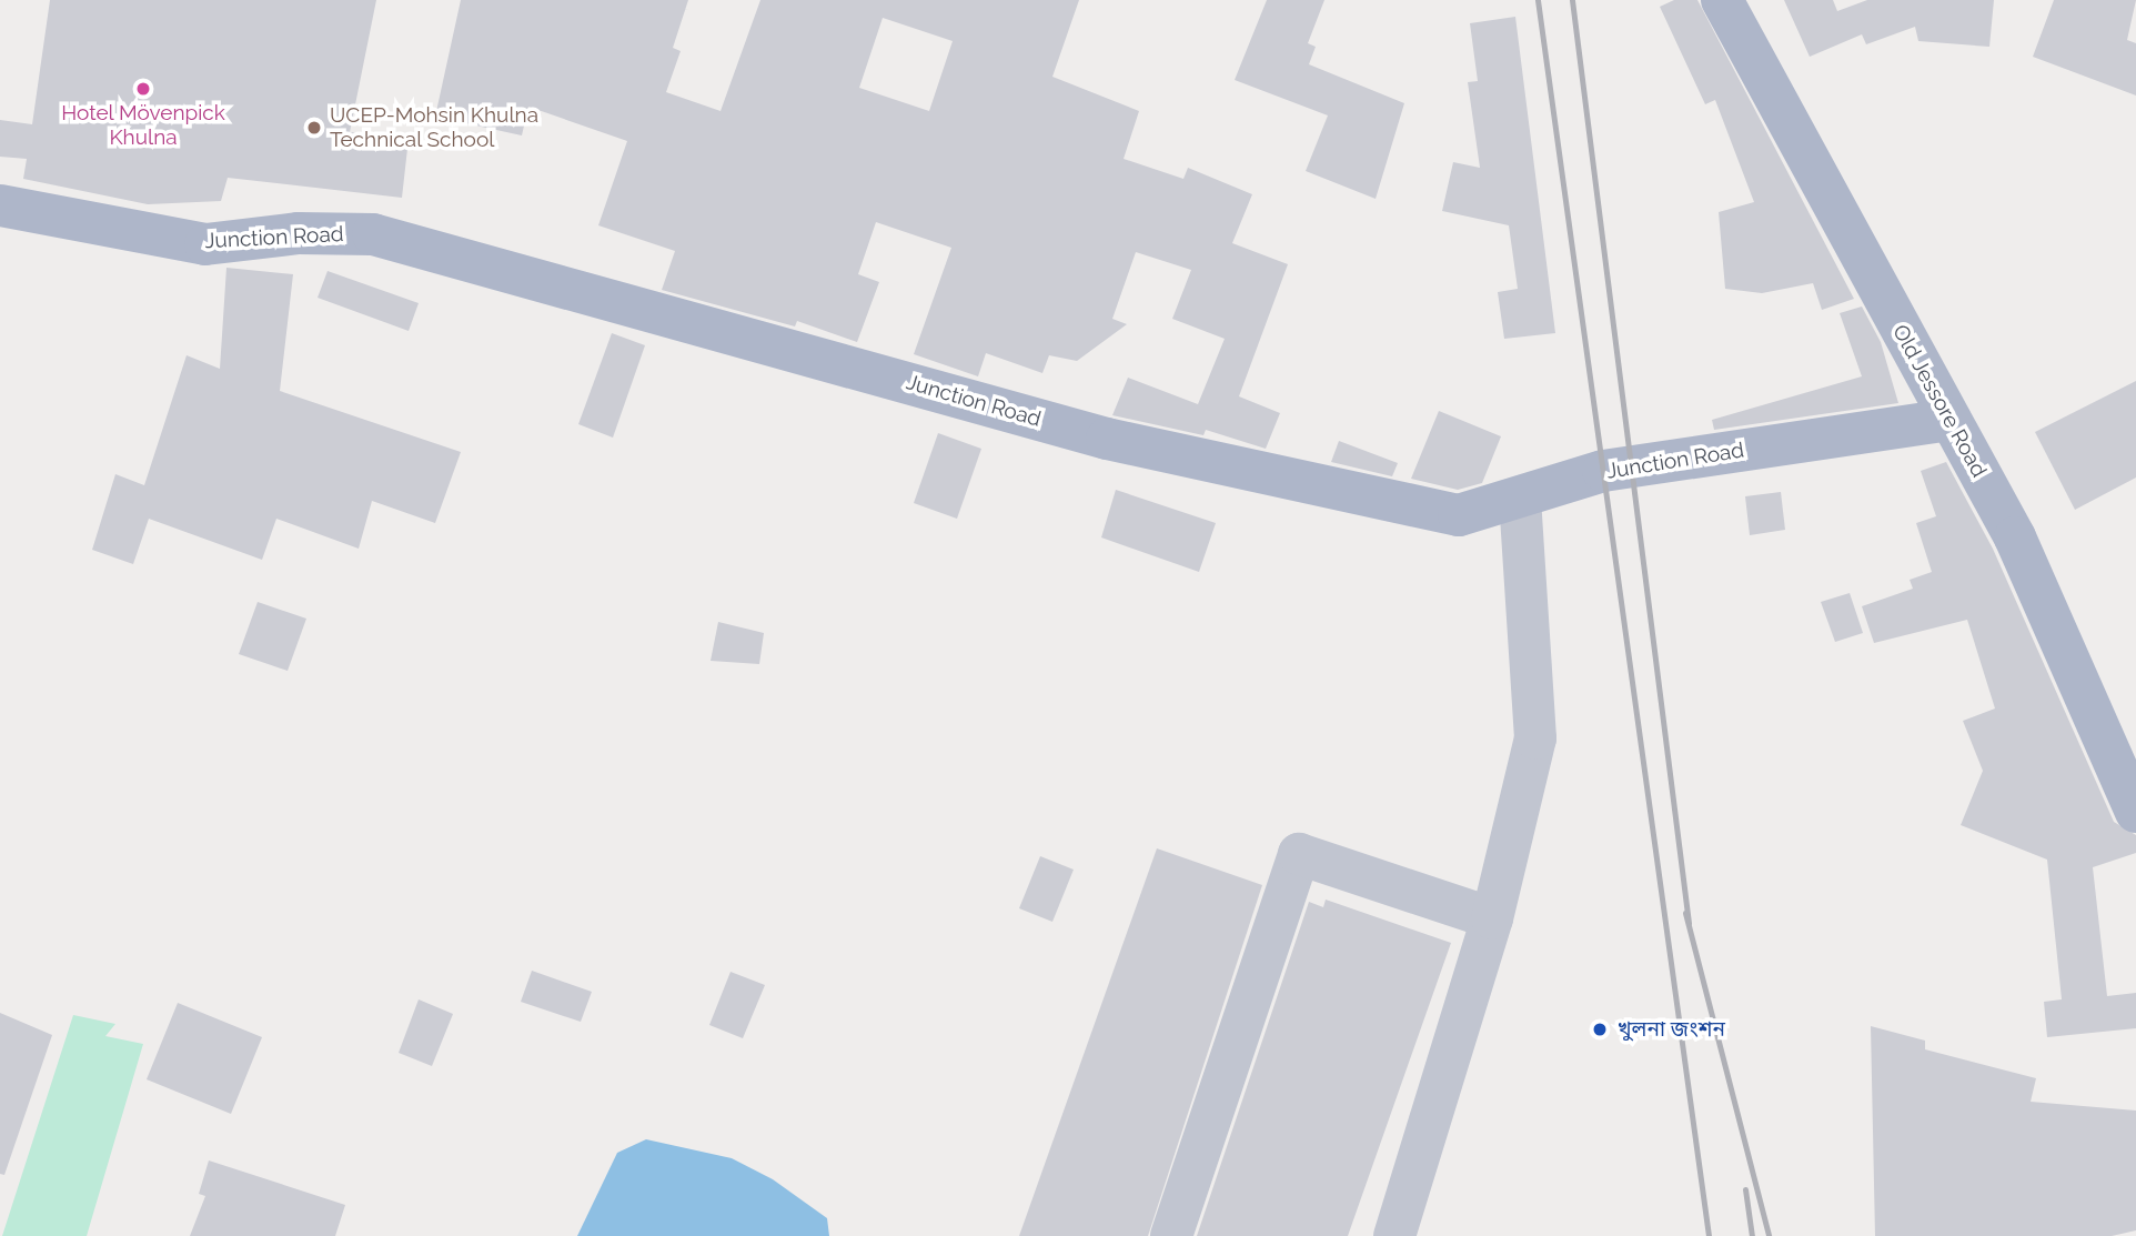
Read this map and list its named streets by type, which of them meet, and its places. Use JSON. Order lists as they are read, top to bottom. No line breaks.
{"streets":{"main road":["Junction Road","Old Jessore Road"]},"crossings":[["Junction Road","Old Jessore Road"]],"places":["Hotel Mövenpick Khulna","UCEP-Mohsin Khulna Technical School","খুলনা জংশন"]}
